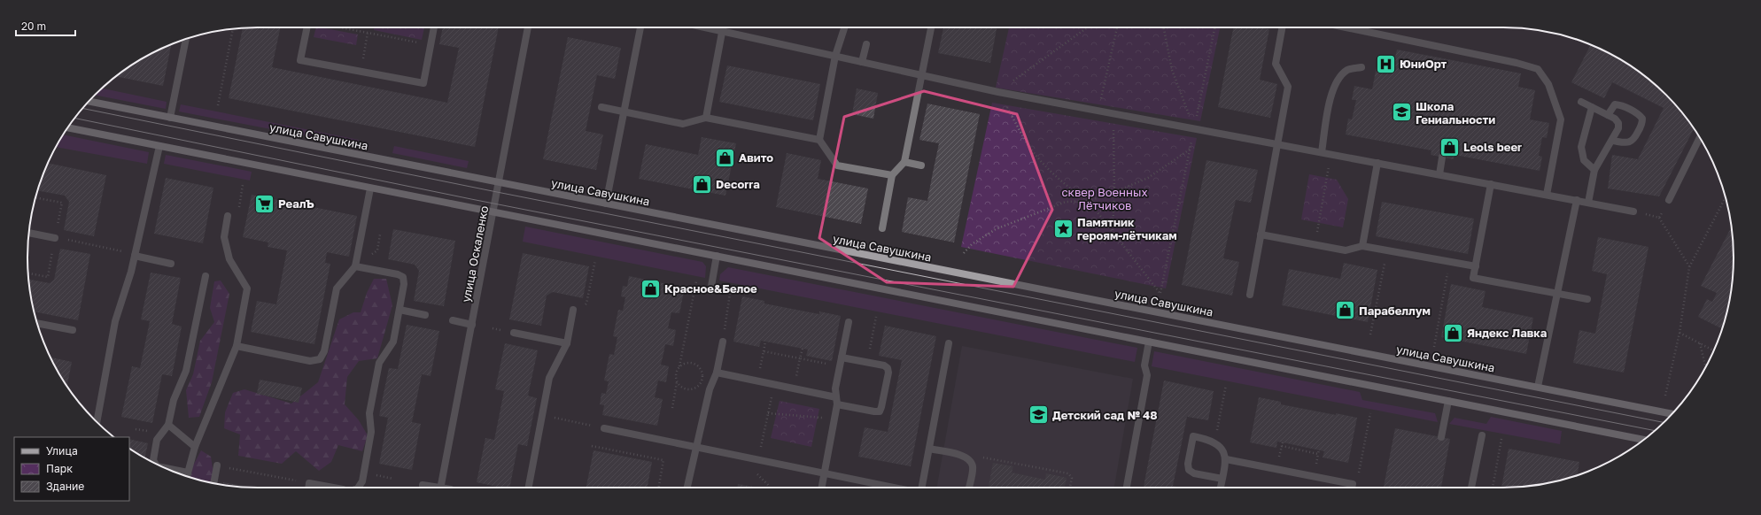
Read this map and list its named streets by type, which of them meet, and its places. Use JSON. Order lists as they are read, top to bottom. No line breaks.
{"streets":{"main road":["улица Савушкина"],"street":["улица Оскаленко"]},"crossings":[["улица Савушкина","улица Оскаленко"]],"parks":["сквер Военных Лётчиков"],"places":{"hospital":["ЮниОрт"],"school or university":["Школа Гениальности","Детский сад № 48"],"shop":["Leols beer","Авито","Decorra","Красное&Белое","Парабеллум","Яндекс Лавка"],"supermarket":["РеалЪ"],"place":["Памятник героям-лётчикам"]},"legend":["Улица","Парк","Здание"],"scale_bar":"20 m"}
